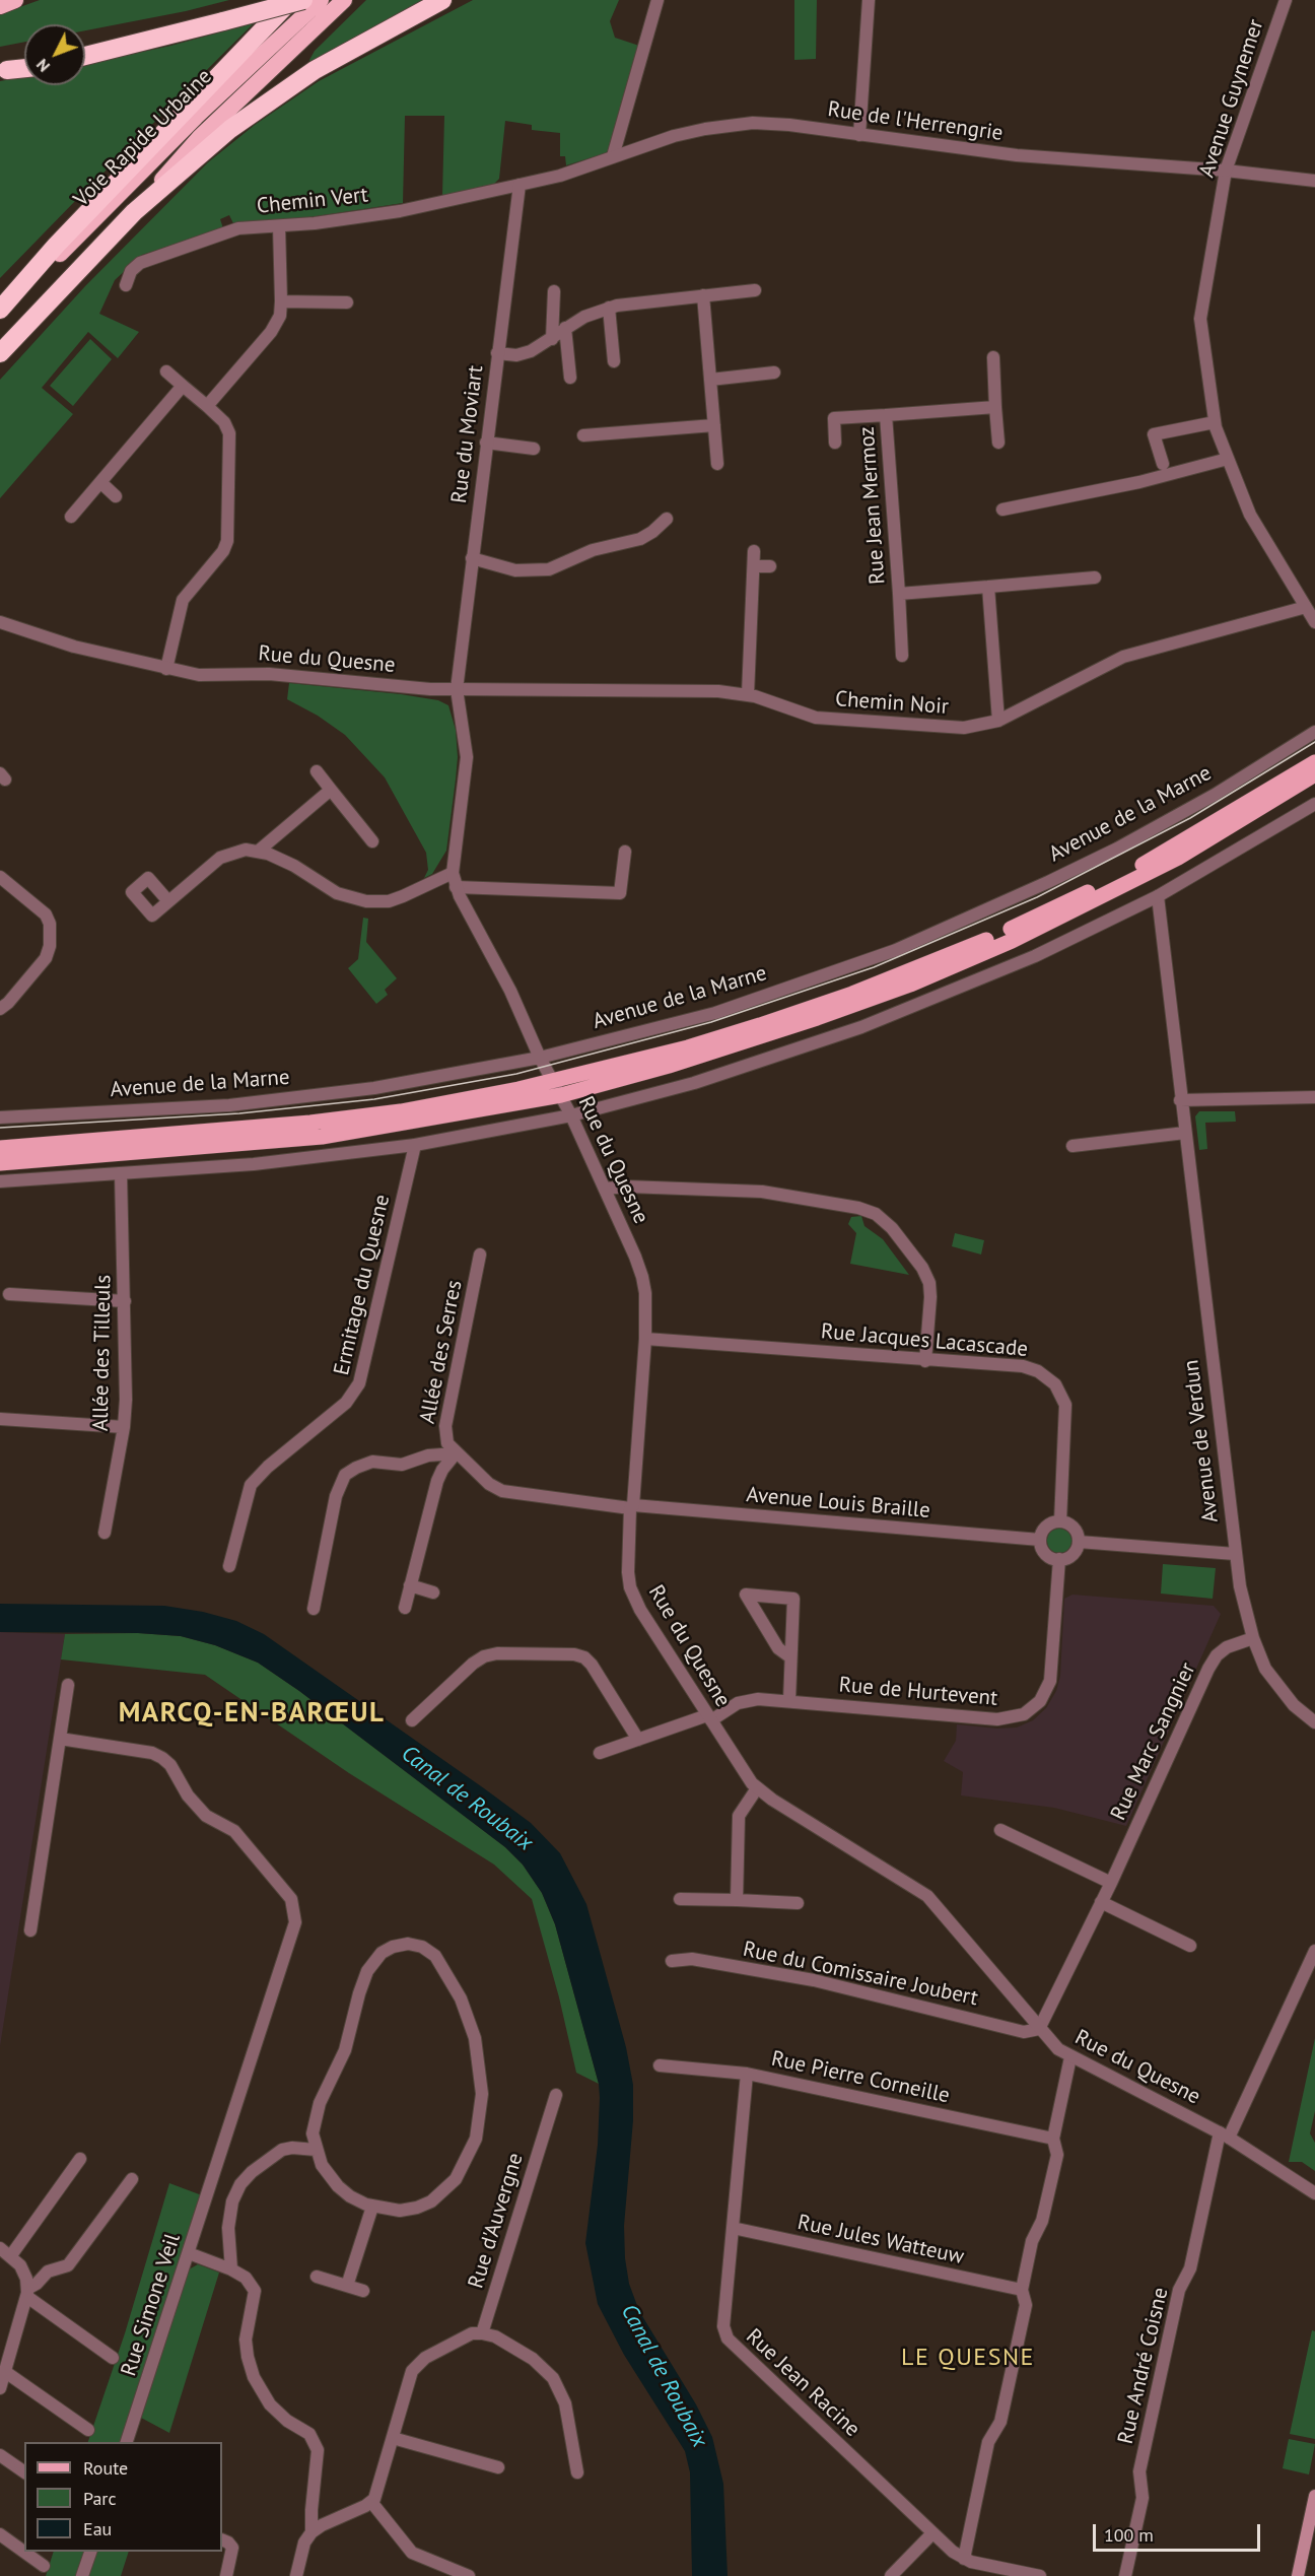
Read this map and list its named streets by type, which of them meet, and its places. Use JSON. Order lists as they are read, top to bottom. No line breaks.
{"streets":{"highway":["Voie Rapide Urbaine"],"street":["Avenue Guynemer","Rue de l'Herrengrie","Chemin Vert","Rue du Moviart","Rue Jean Mermoz","Rue du Quesne","Chemin Noir","Avenue de la Marne","Ermitage du Quesne","Rue Jacques Lacascade","Allée des Serres","Allée des Tilleuls","Avenue de Verdun","Avenue Louis Braille","Rue de Hurtevent","Rue Marc Sangnier","Rue du Comissaire Joubert","Rue Pierre Corneille","Rue d'Auvergne","Rue Jules Watteuw","Rue Simone Veil","Rue André Coisne","Rue Jean Racine"]},"crossings":[["Avenue Guynemer","Rue de l'Herrengrie"],["Avenue Guynemer","Chemin Noir"],["Rue de l'Herrengrie","Chemin Vert"],["Rue de l'Herrengrie","Rue du Moviart"],["Chemin Vert","Rue du Moviart"],["Rue du Moviart","Rue du Quesne"],["Rue du Moviart","Chemin Noir"],["Rue du Quesne","Chemin Noir"],["Rue du Quesne","Avenue de la Marne"],["Rue du Quesne","Rue Jacques Lacascade"],["Rue du Quesne","Allée des Serres"],["Rue du Quesne","Avenue Louis Braille"],["Rue du Quesne","Rue de Hurtevent"],["Rue du Quesne","Rue Marc Sangnier"],["Rue du Quesne","Rue du Comissaire Joubert"],["Rue du Quesne","Rue André Coisne"],["Rue Jacques Lacascade","Avenue Louis Braille"],["Rue Jacques Lacascade","Rue de Hurtevent"],["Allée des Serres","Avenue Louis Braille"],["Avenue de Verdun","Rue Marc Sangnier"],["Avenue Louis Braille","Rue de Hurtevent"],["Rue Marc Sangnier","Rue du Comissaire Joubert"],["Rue Pierre Corneille","Rue Jean Racine"],["Rue Jules Watteuw","Rue Jean Racine"]],"districts":["MARCQ-EN-BARŒUL","LE QUESNE"],"water":["Canal de Roubaix"],"legend":["Route","Parc","Eau"],"scale_bar":"100 m","north":"bottom left"}
